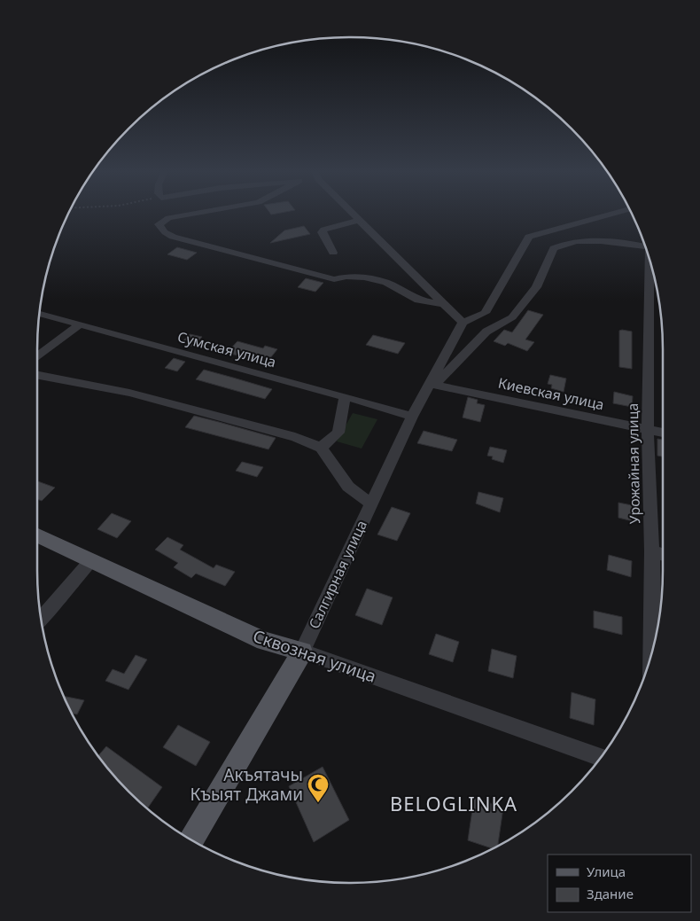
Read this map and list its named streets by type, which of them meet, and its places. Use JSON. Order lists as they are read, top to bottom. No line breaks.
{"streets":{"main road":["Салгирная улица","Сквозная улица"],"street":["Сумская улица","Киевская улица","Урожайная улица"]},"crossings":[["Сумская улица","Салгирная улица"],["Киевская улица","Урожайная улица"],["Киевская улица","Салгирная улица"],["Урожайная улица","Салгирная улица"],["Салгирная улица","Сквозная улица"]],"districts":["BELOGLINKA"],"places":{"mosque":["Акъятачы Къыят Джами"]},"legend":["Улица","Здание"]}
